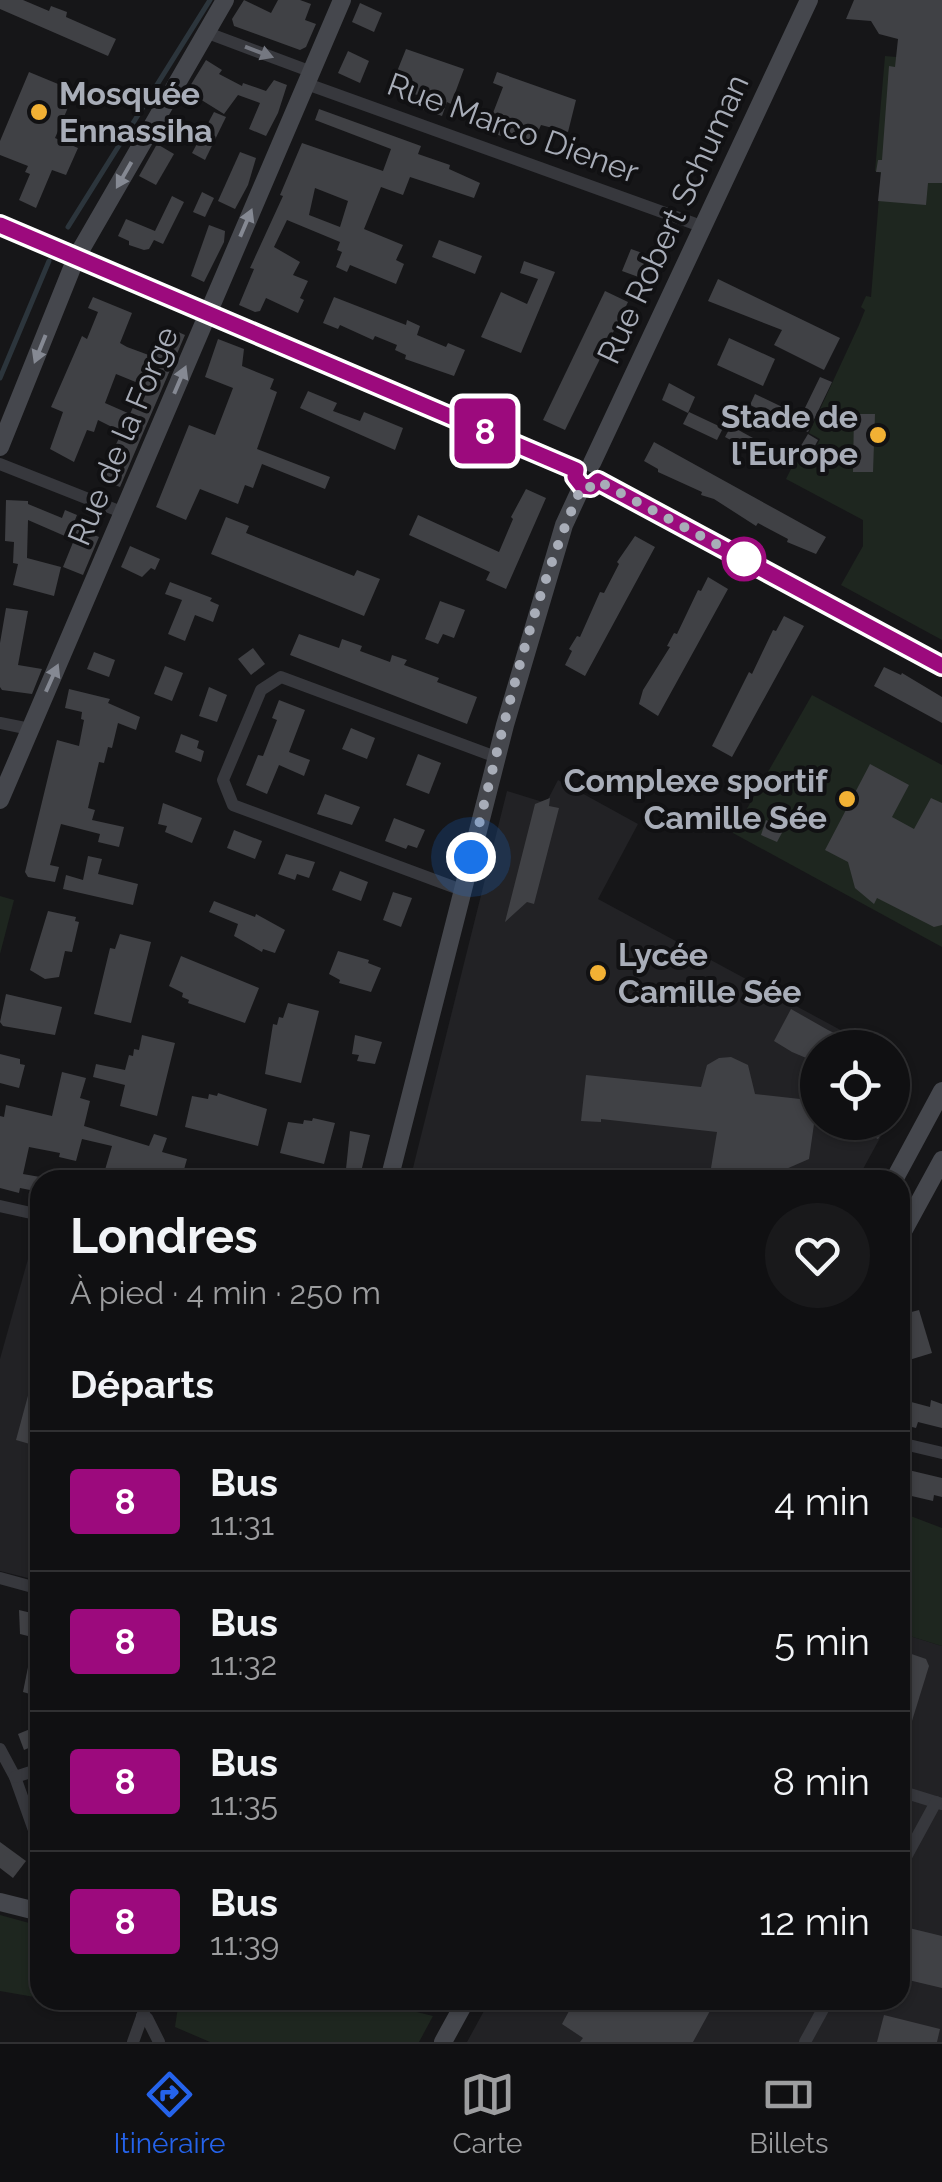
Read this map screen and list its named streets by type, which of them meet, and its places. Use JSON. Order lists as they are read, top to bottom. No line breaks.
{"streets":{"street":["Rue Marco Diener","Rue Robert Schuman","Rue de la Forge"]},"crossings":[["Rue Marco Diener","Rue Robert Schuman"],["Rue Marco Diener","Rue de la Forge"]],"places":["Mosquée Ennassiha","Stade de l'Europe","Complexe sportif Camille Sée","Lycée Camille Sée"],"lines":["bus line 8"],"page":{"on_map":"8","heading":[["Londres","À pied · 4 min · 250 m"],"Départs"],"list":[{"mark":"8","name":"Bus","note":"11:31","value":"4 min"},{"mark":"8","name":"Bus","note":"11:32","value":"5 min"},{"mark":"8","name":"Bus","note":"11:35","value":"8 min"},{"mark":"8","name":"Bus","note":"11:39","value":"12 min"}],"tabs":["Itinéraire","Carte","Billets"]}}
